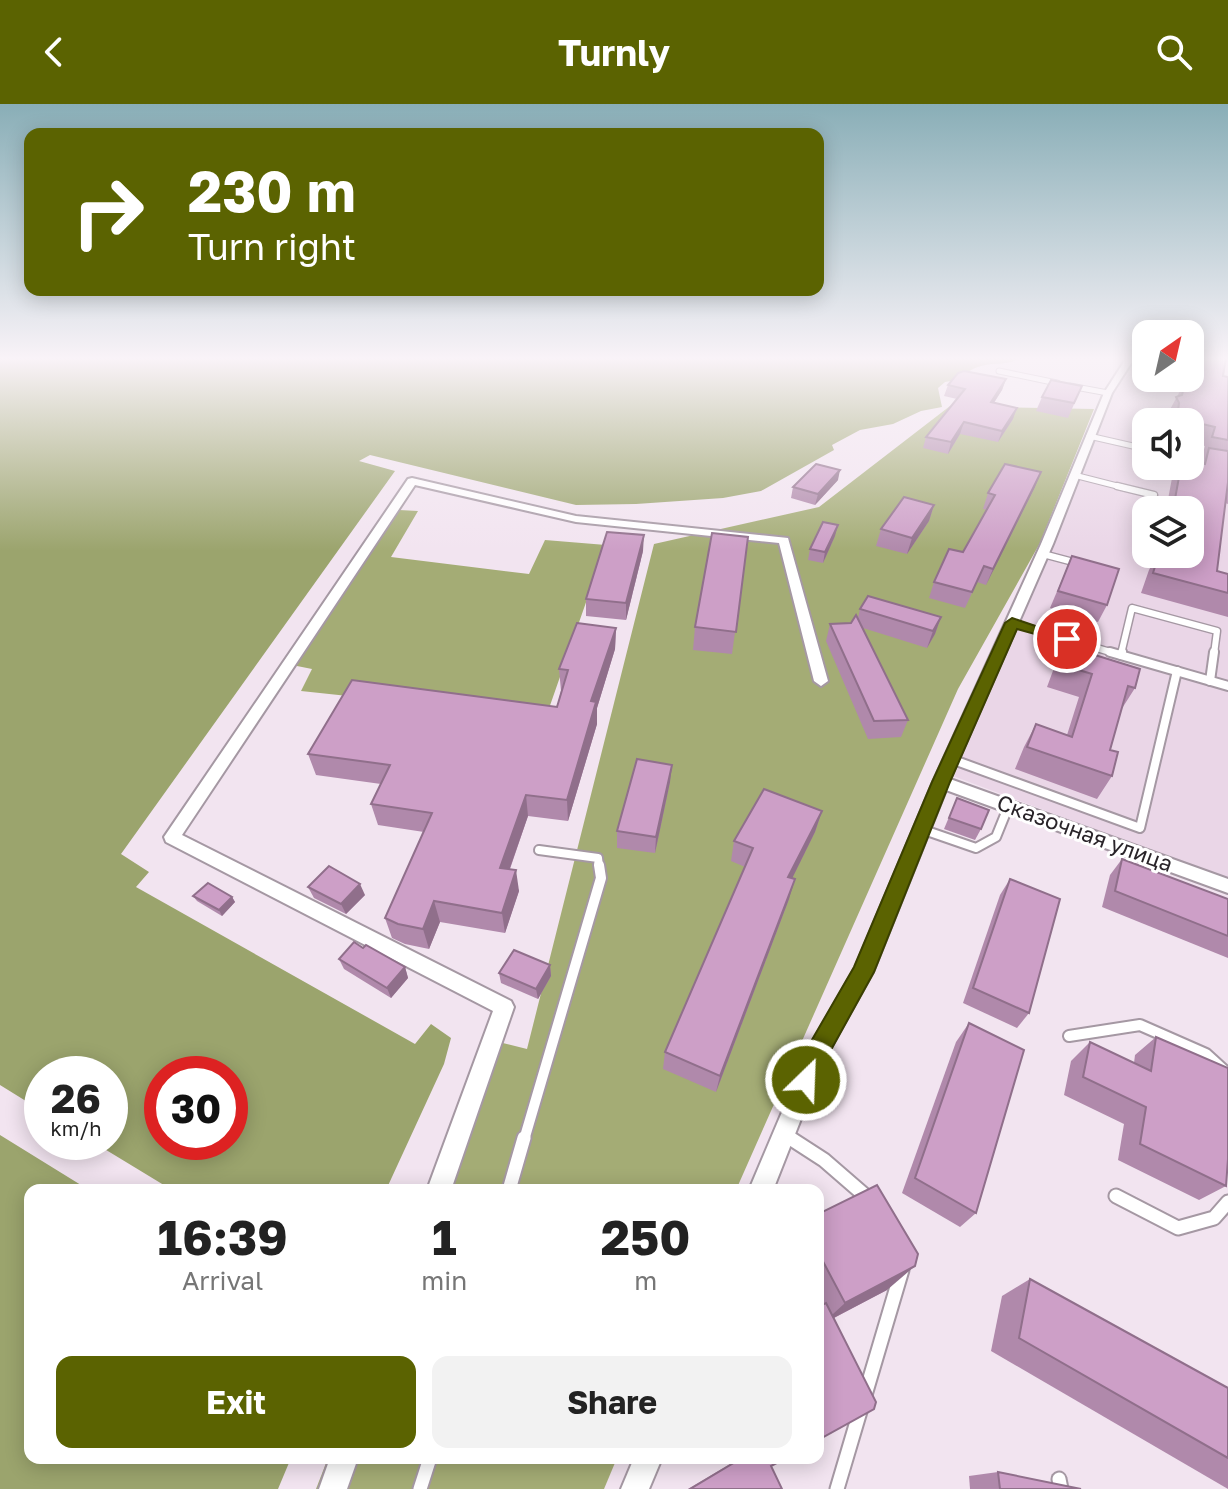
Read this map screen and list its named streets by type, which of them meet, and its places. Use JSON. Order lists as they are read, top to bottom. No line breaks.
{"streets":{"street":["Сказочная улица"]},"north":"top right","page":{"header":"Turnly","turn":["230 m","Turn right"],"speed":"26 km/h","limit":"30","eta":["16:39","Arrival","1","min","250","m"],"buttons":["Exit","Share"]}}
